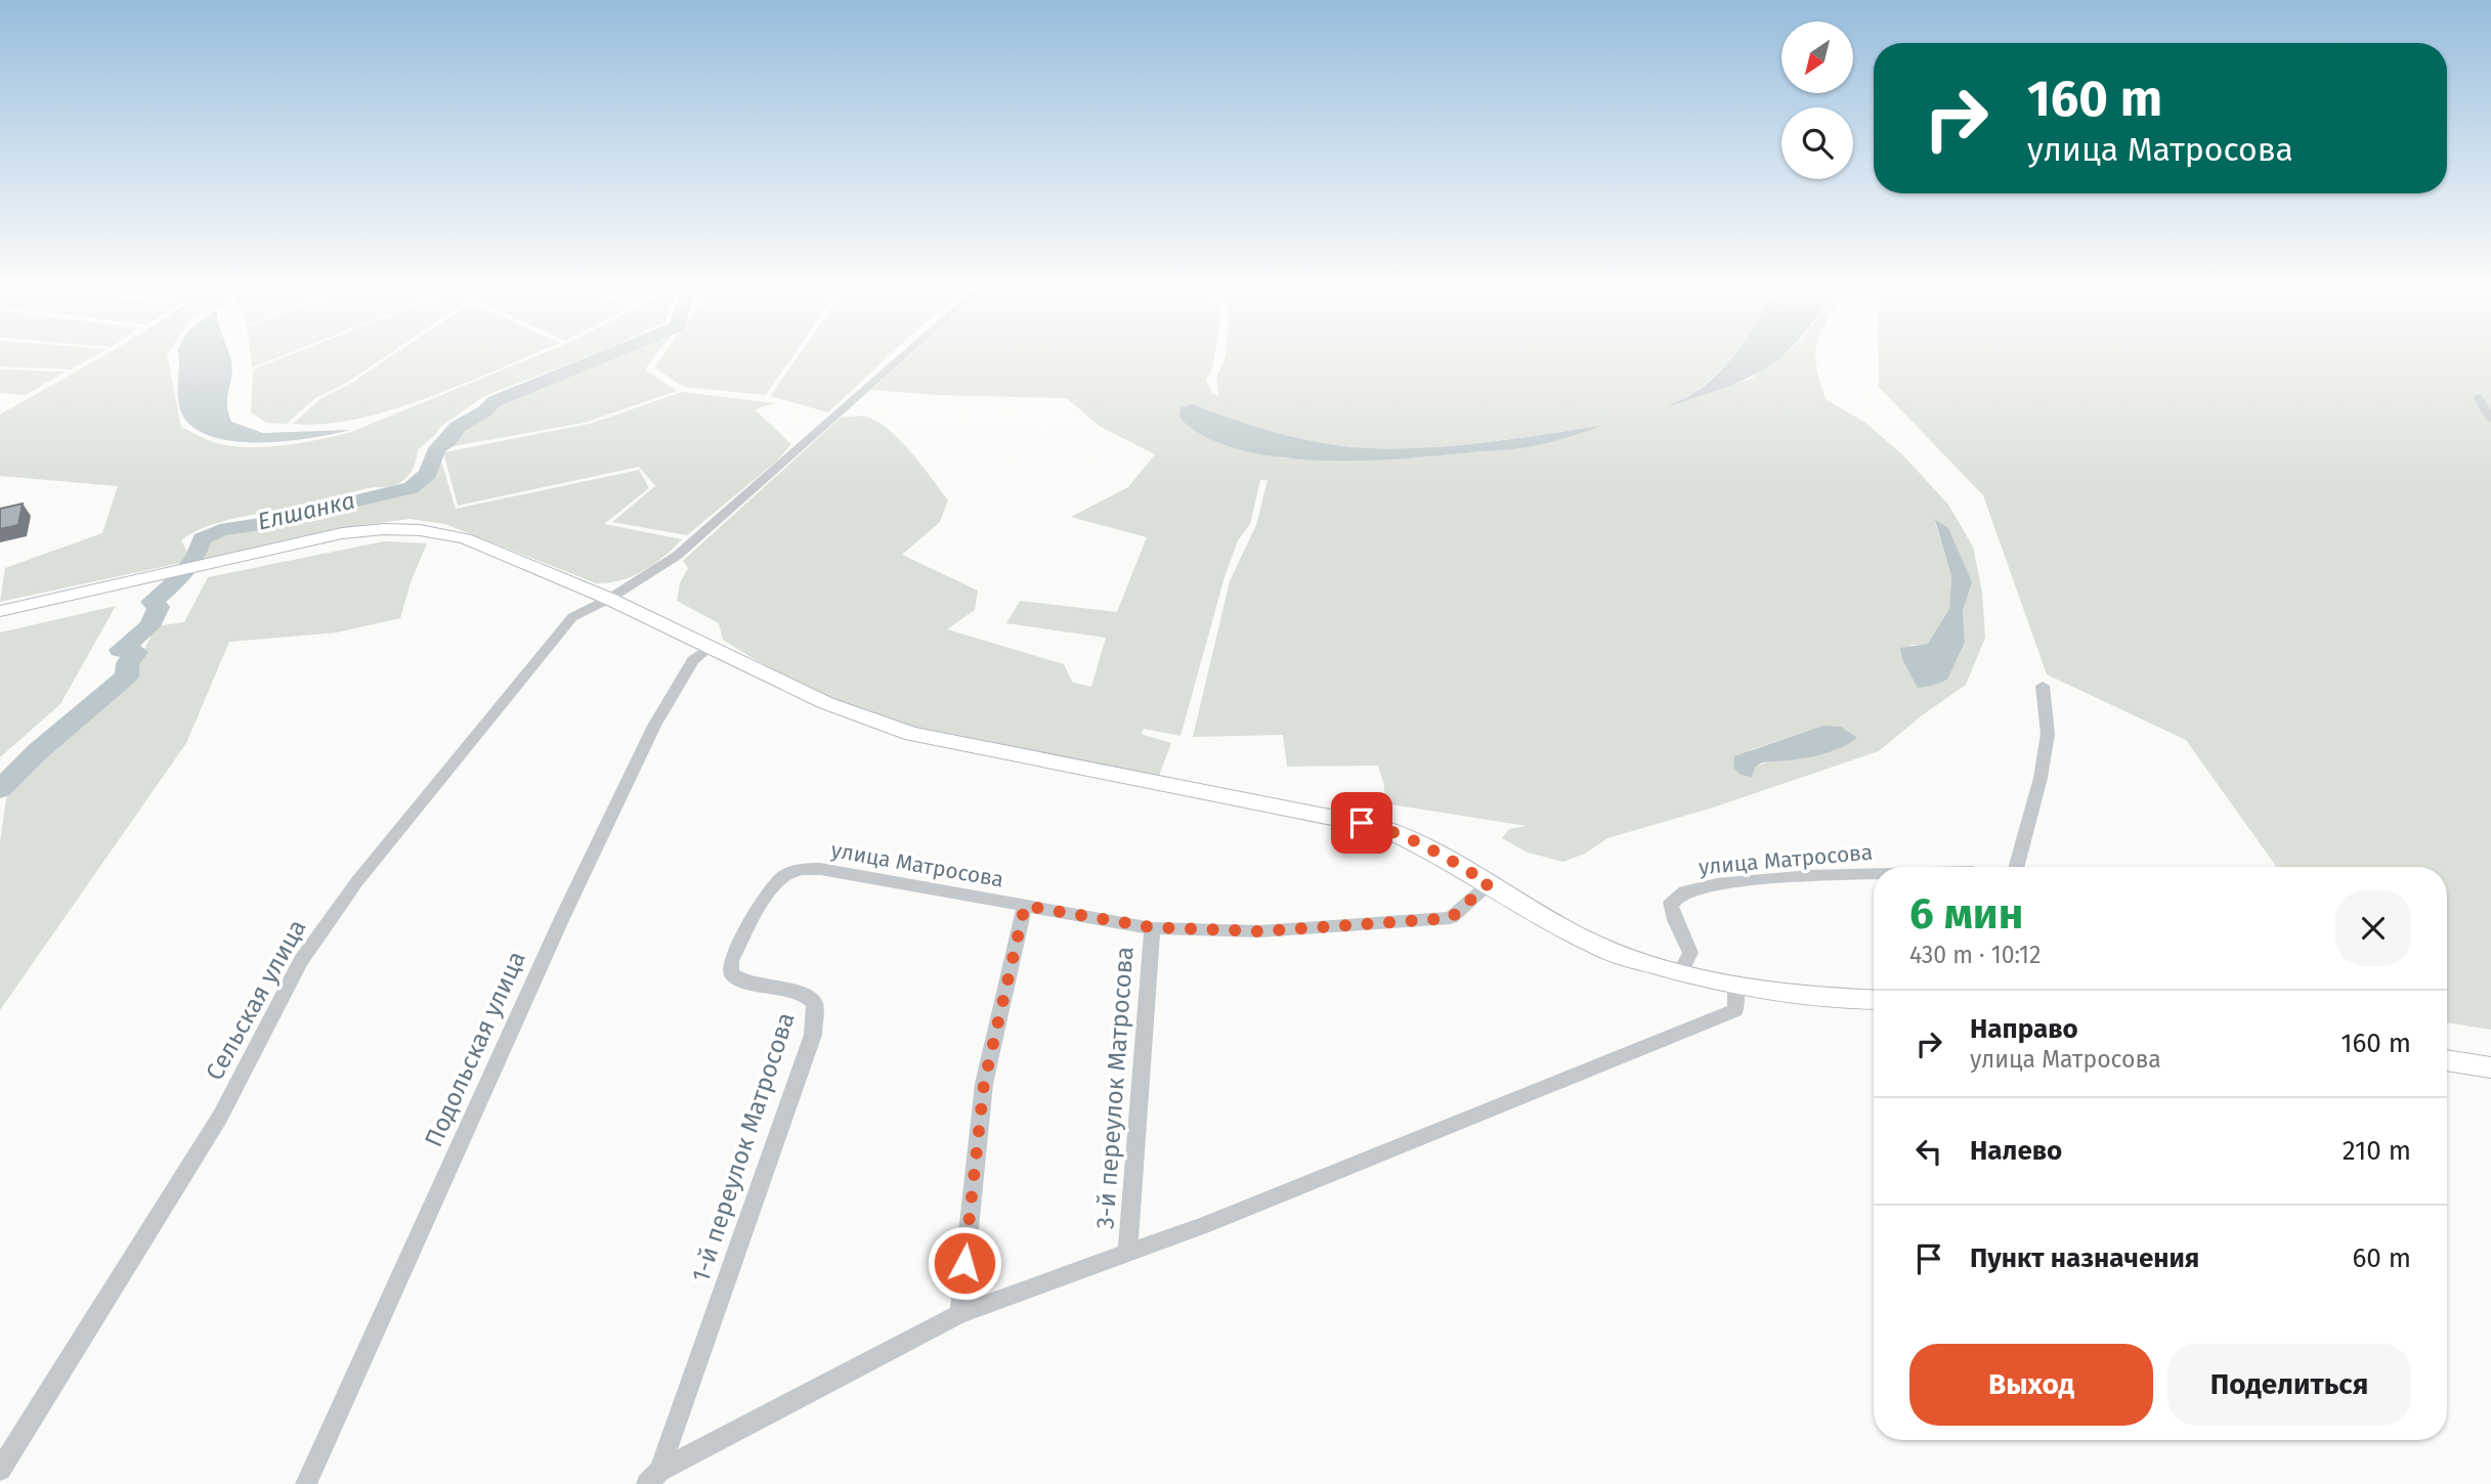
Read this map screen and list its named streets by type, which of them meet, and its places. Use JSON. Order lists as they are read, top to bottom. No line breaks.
{"streets":{"street":["улица Матросова","Сельская улица","Подольская улица","3-й переулок Матросова","1-й переулок Матросова"]},"crossings":[["улица Матросова","3-й переулок Матросова"],["улица Матросова","1-й переулок Матросова"]],"water":["Елшанка"],"north":"bottom left","page":{"turn":["160 m","улица Матросова"],"heading":["6 мин","430 m · 10:12"],"list":[{"name":"Направо","note":"улица Матросова","value":"160 m"},{"name":"Налево","value":"210 m"},{"name":"Пункт назначения","value":"60 m"}],"buttons":["Выход","Поделиться"]}}
